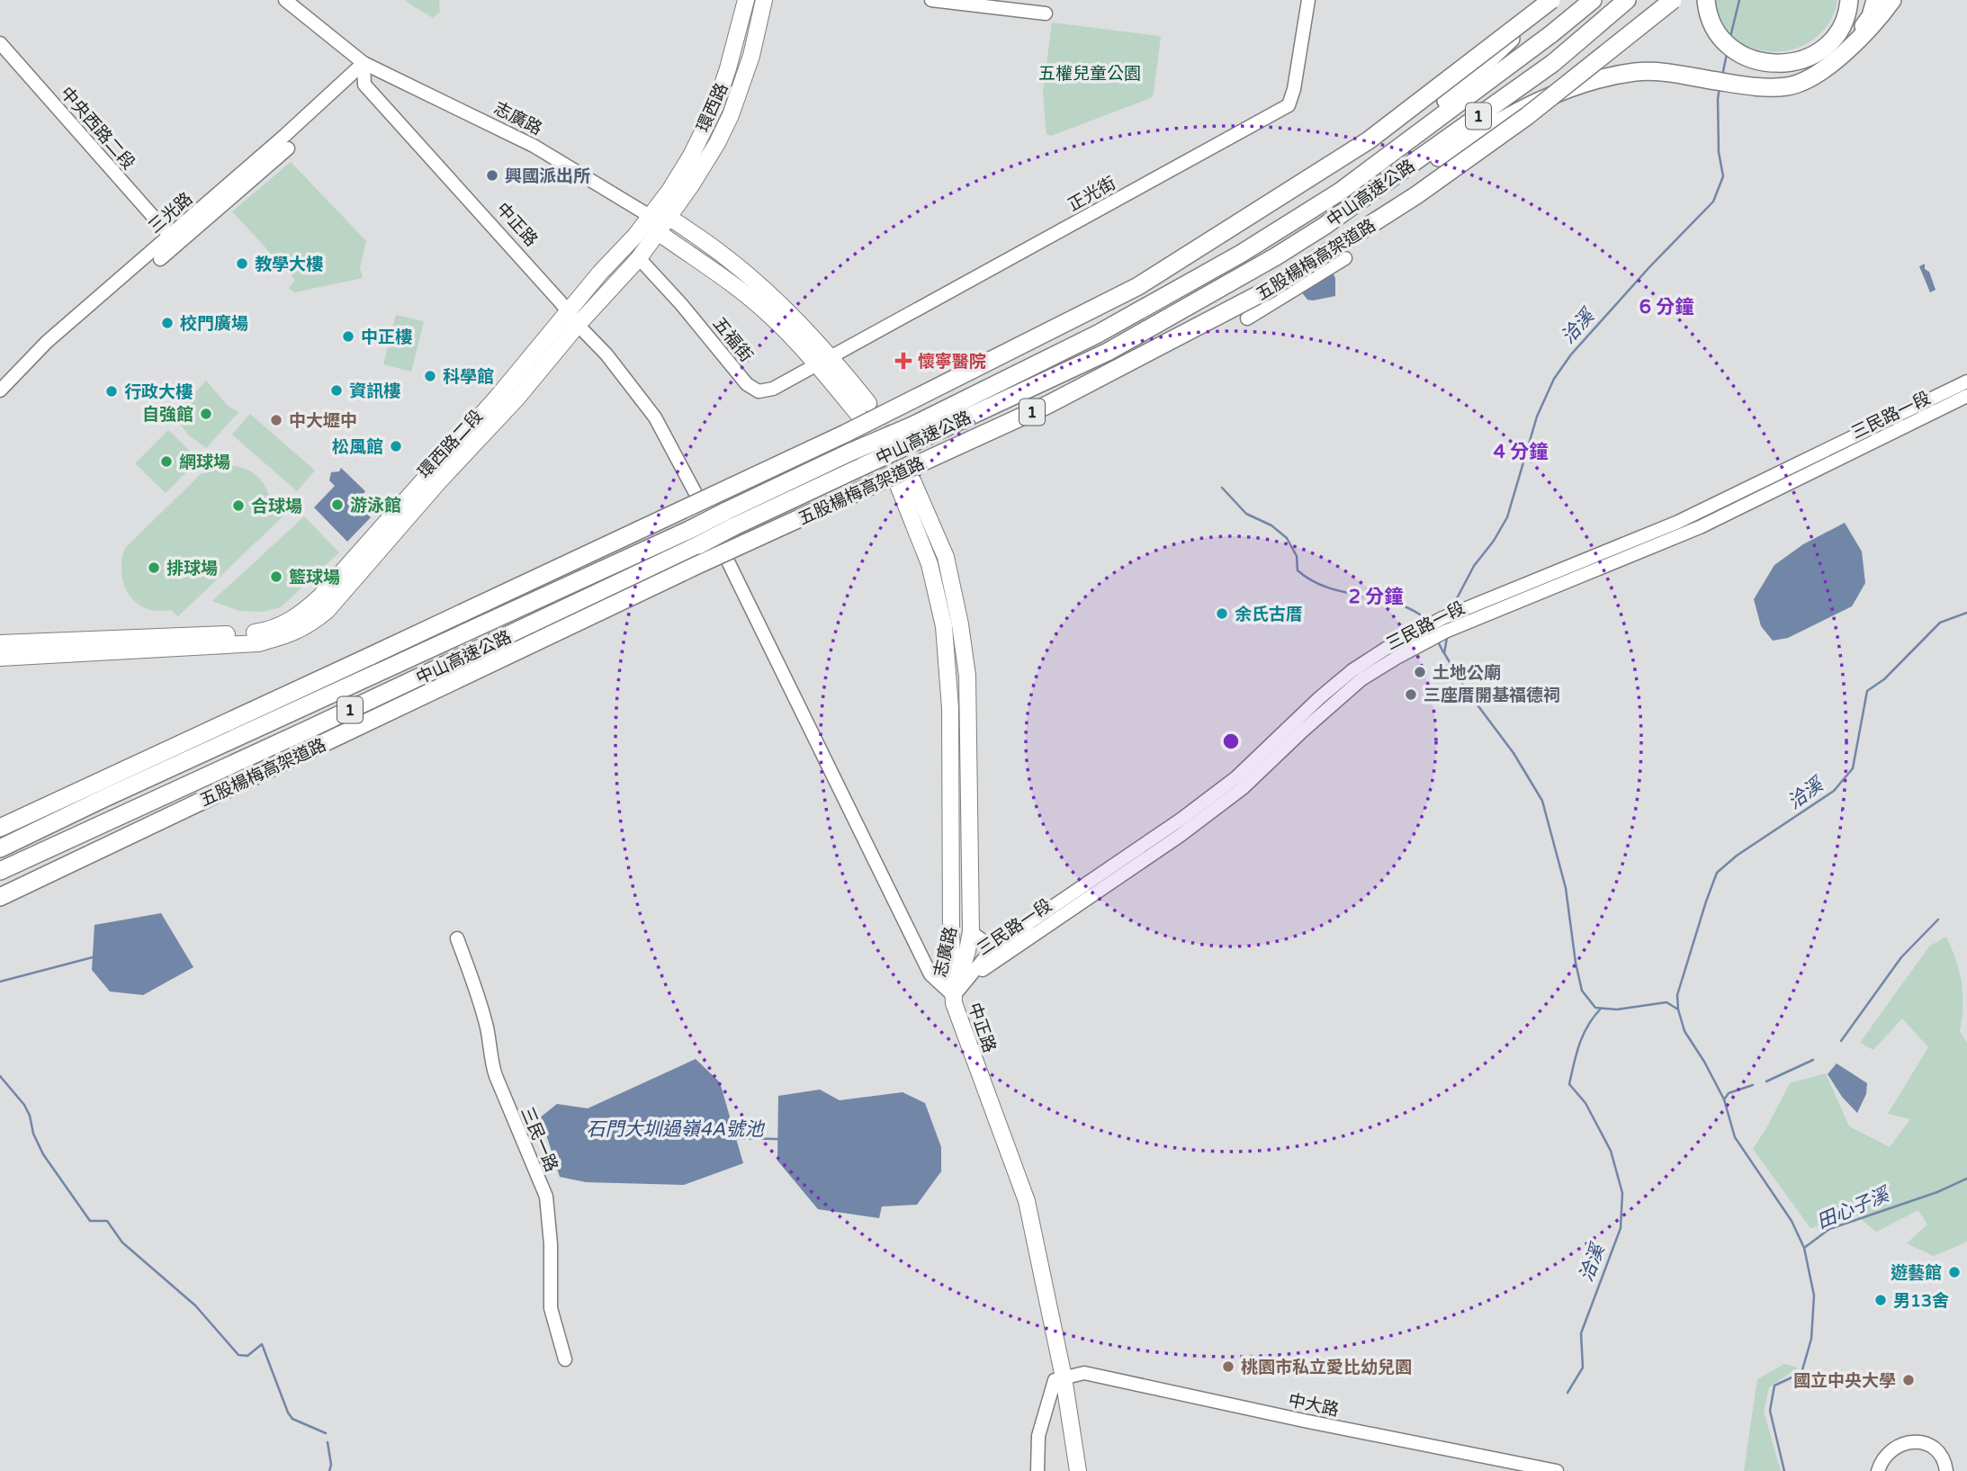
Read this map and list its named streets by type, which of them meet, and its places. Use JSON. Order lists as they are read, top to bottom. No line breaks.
{"streets":{"highway":["1","中山高速公路","五股楊梅高架道路"],"main road":["環西路","志廣路","中正路","環西路二段"],"street":["中央西路二段","正光街","三光路","五福街","三民路一段","三民一路","中大路"]},"crossings":[["環西路","志廣路"],["環西路","環西路二段"],["志廣路","三光路"],["志廣路","中正路"],["志廣路","三民路一段"],["志廣路","環西路二段"],["中央西路二段","三光路"],["正光街","五福街"],["三光路","中正路"],["中正路","三民路一段"],["中正路","環西路二段"],["中正路","中大路"],["五福街","環西路二段"]],"water":["洽溪","石門大圳過嶺4A號池","田心子溪"],"parks":["五權兒童公園"],"places":{"other":["興國派出所","教學大樓","校門廣場","中正樓","科學館","資訊樓","行政大樓","自強館","中大壢中","松風館","網球場","游泳館","合球場","排球場","籃球場","余氏古厝","土地公廟","三座厝開基福德祠","遊藝館","男13舍","桃園市私立愛比幼兒園","國立中央大學"],"health":["懷寧醫院"]},"rings":["6 分鐘","4 分鐘","2 分鐘"]}
